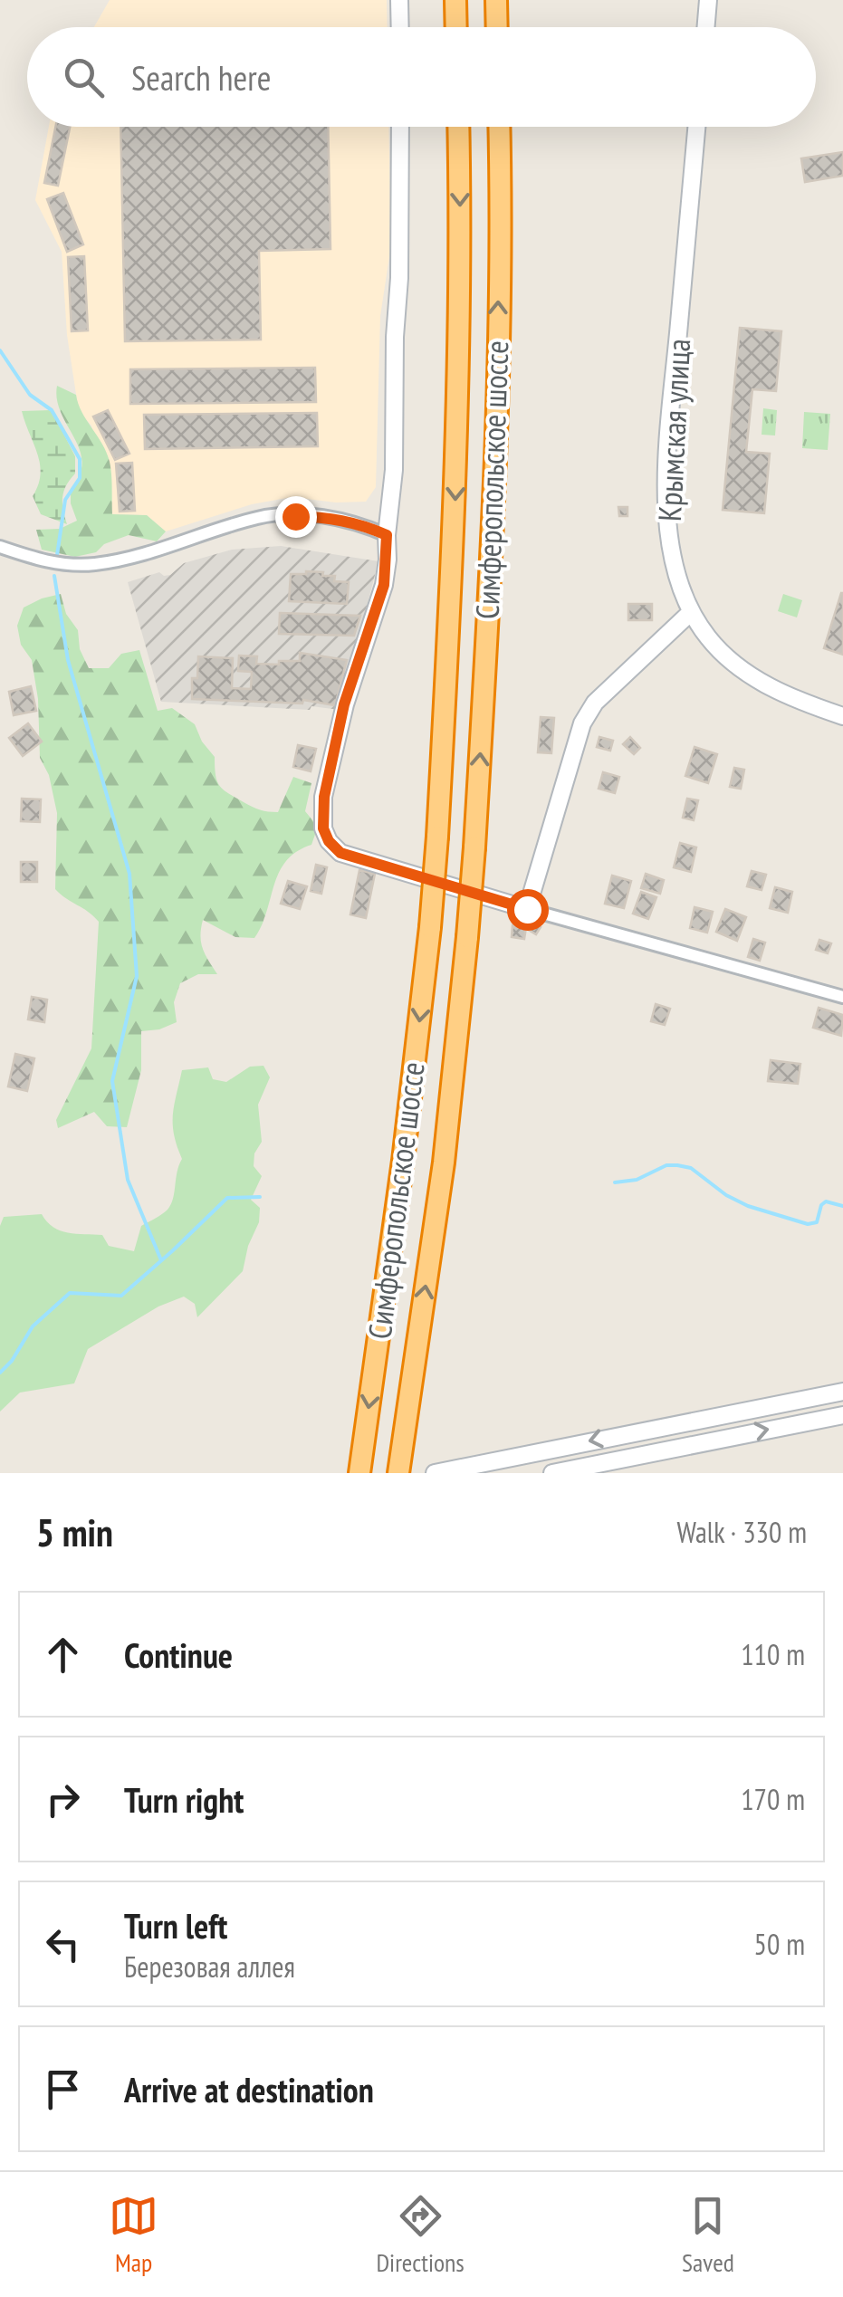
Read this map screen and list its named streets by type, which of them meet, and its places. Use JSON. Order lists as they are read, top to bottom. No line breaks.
{"streets":{"highway":["Симферопольское шоссе"],"street":["Крымская улица"]},"page":{"search":"Search here","heading":["5 min","Walk · 330 m"],"list":[["Continue","110 m"],["Turn right","170 m"],["Turn left","Березовая аллея","50 m"],"Arrive at destination"],"nav":["Map","Directions","Saved"]}}
